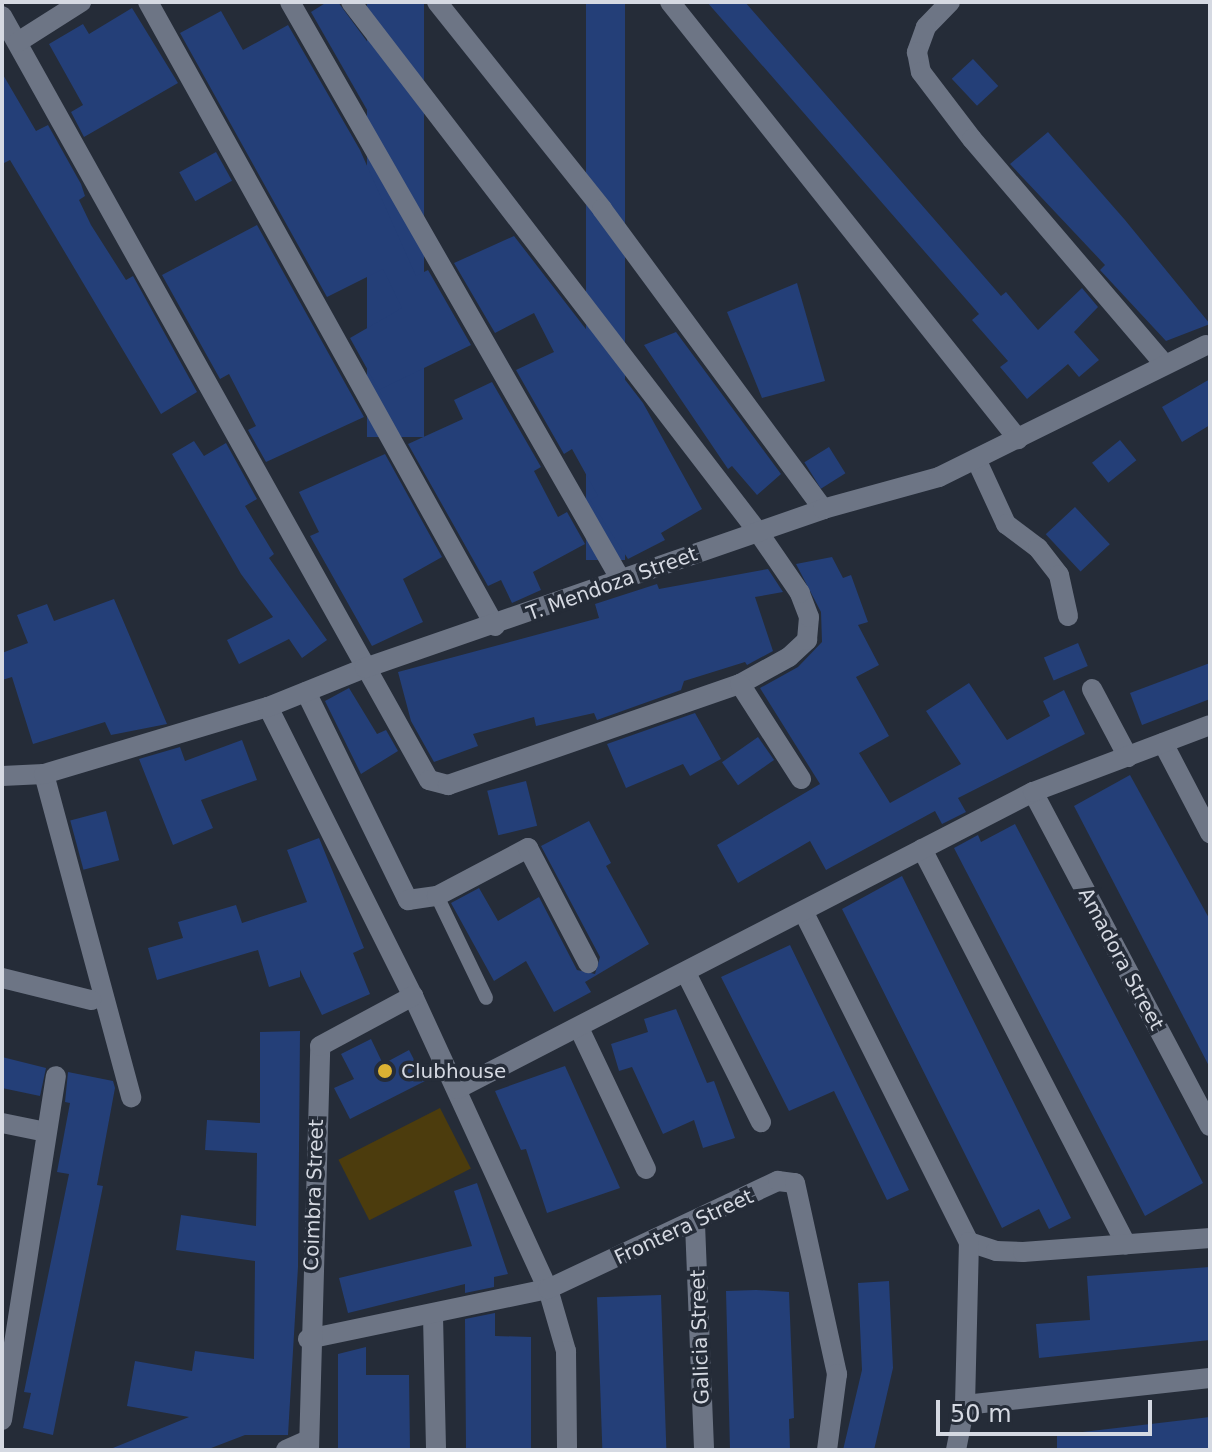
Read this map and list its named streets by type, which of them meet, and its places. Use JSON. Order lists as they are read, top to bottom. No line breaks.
{"streets":{"street":["T. Mendoza Street","Amadora Street","Coimbra Street","Frontera Street","Galicia Street"]},"crossings":[["Coimbra Street","Frontera Street"],["Frontera Street","Galicia Street"]],"places":["Clubhouse"],"scale_bar":"50 m"}
